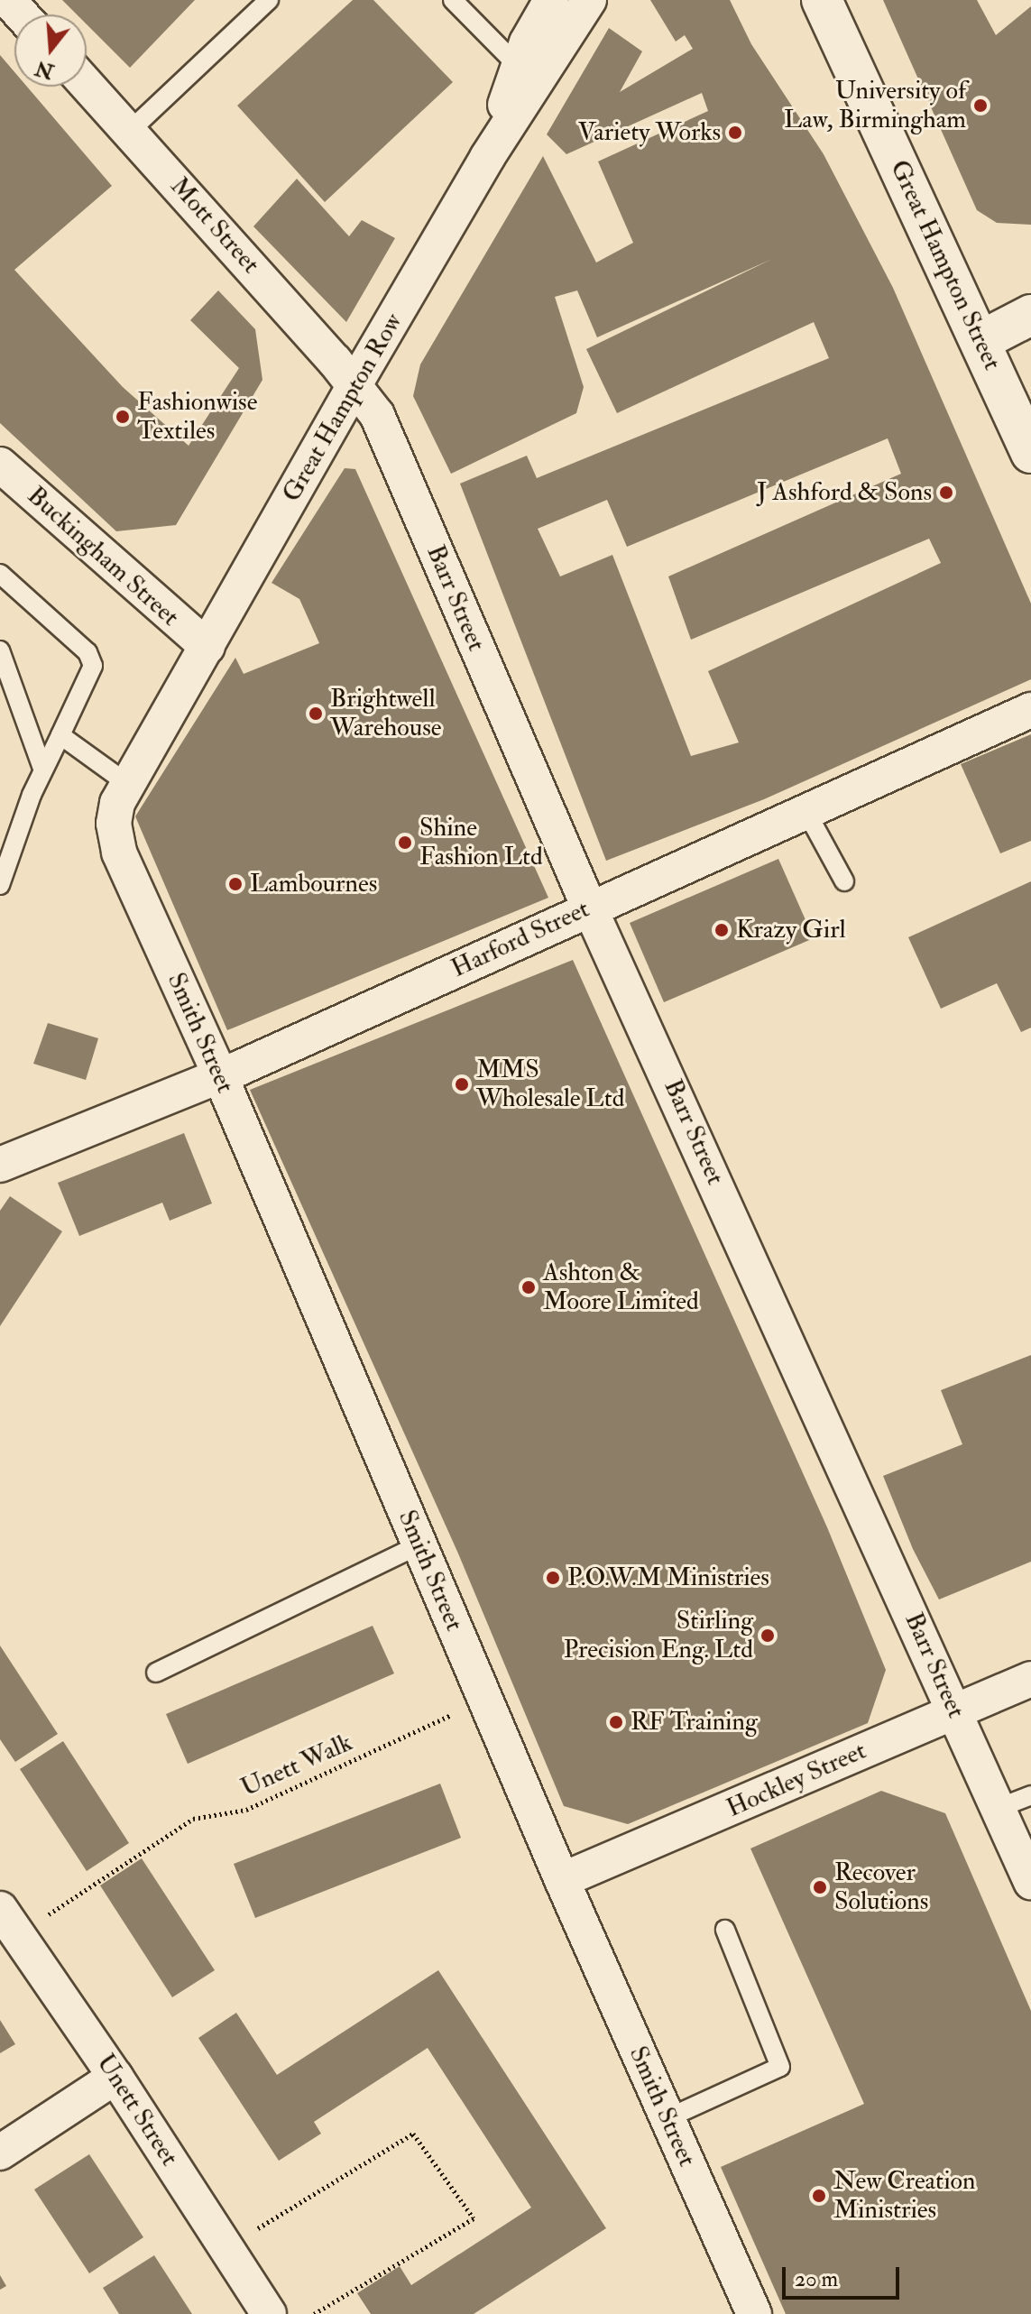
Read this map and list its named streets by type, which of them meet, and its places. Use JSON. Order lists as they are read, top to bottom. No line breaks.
{"streets":{"main road":["Great Hampton Street"],"street":["Mott Street","Great Hampton Row","Buckingham Street","Barr Street","Harford Street","Smith Street","Hockley Street","Unett Street"],"path":["Unett Walk"]},"crossings":[["Mott Street","Great Hampton Row"],["Mott Street","Barr Street"],["Great Hampton Row","Buckingham Street"],["Great Hampton Row","Barr Street"],["Great Hampton Row","Smith Street"],["Barr Street","Harford Street"],["Barr Street","Hockley Street"],["Harford Street","Smith Street"],["Smith Street","Unett Walk"],["Smith Street","Hockley Street"],["Unett Walk","Unett Street"]],"places":["University of Law, Birmingham","Variety Works","Fashionwise Textiles","J Ashford & Sons","Brightwell Warehouse","Shine Fashion Ltd","Lambournes","Krazy Girl","MMS Wholesale Ltd","Ashton & Moore Limited","P.O.W.M Ministries","Stirling Precision Eng. Ltd","RF Training","Recover Solutions","New Creation Ministries"],"scale_bar":"20 m","north":"bottom"}
